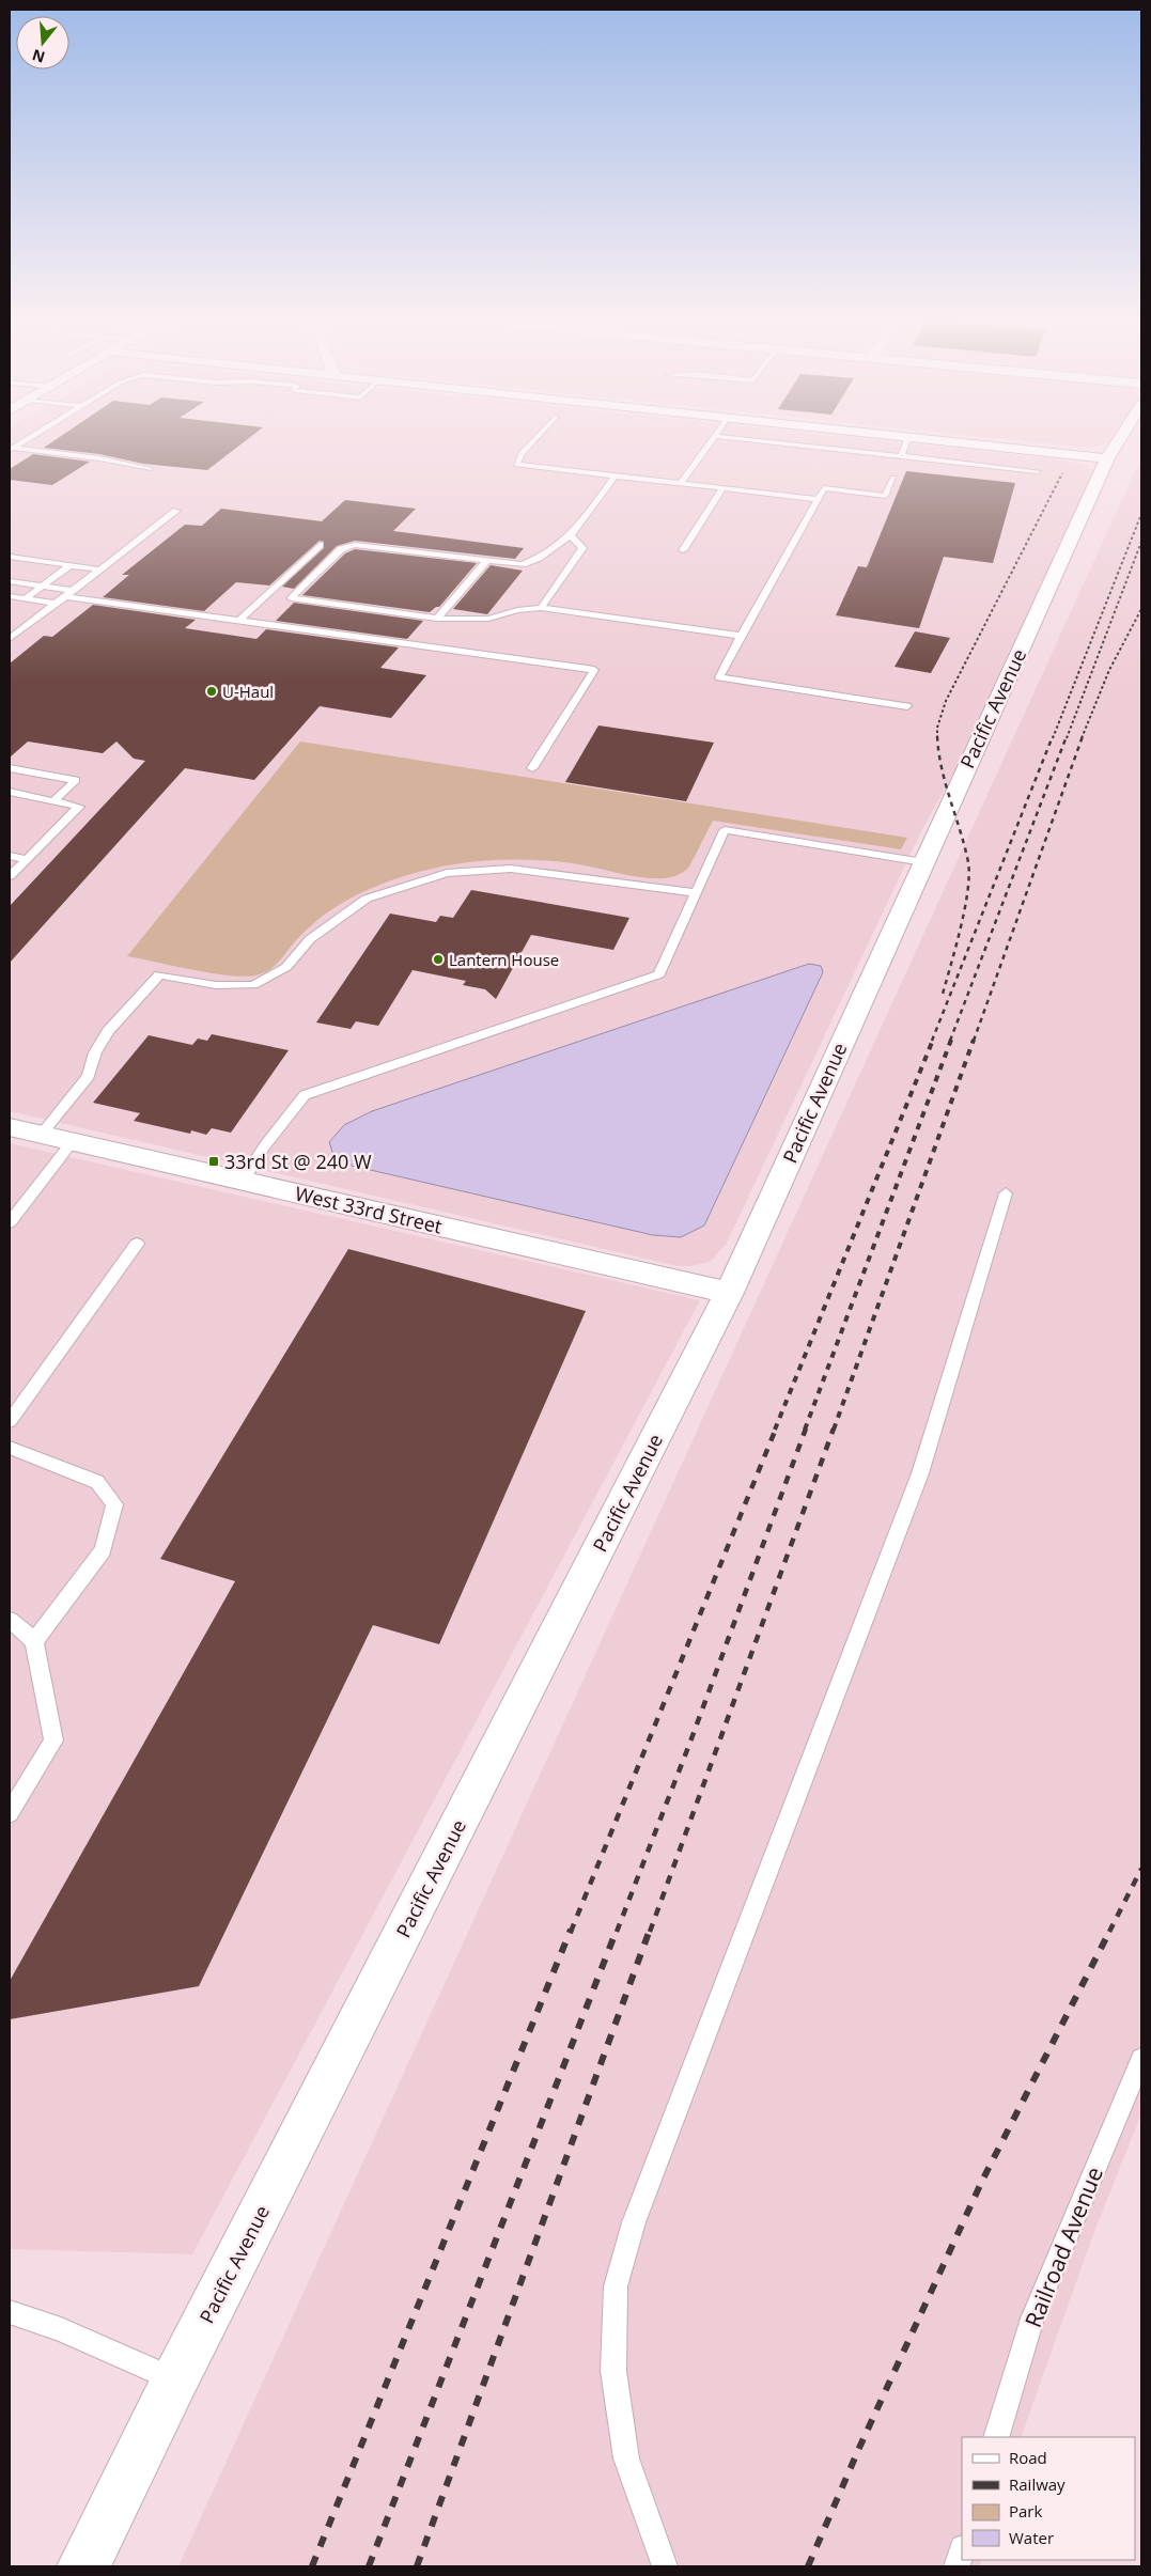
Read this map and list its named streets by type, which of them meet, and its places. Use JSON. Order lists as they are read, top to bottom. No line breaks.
{"streets":{"street":["Pacific Avenue","West 33rd Street"],"lane":["Railroad Avenue"]},"crossings":[["Pacific Avenue","West 33rd Street"]],"places":{"other":["U-Haul","Lantern House"],"transit":["33rd St @ 240 W"]},"legend":["Road","Railway","Park","Water"],"north":"bottom"}
